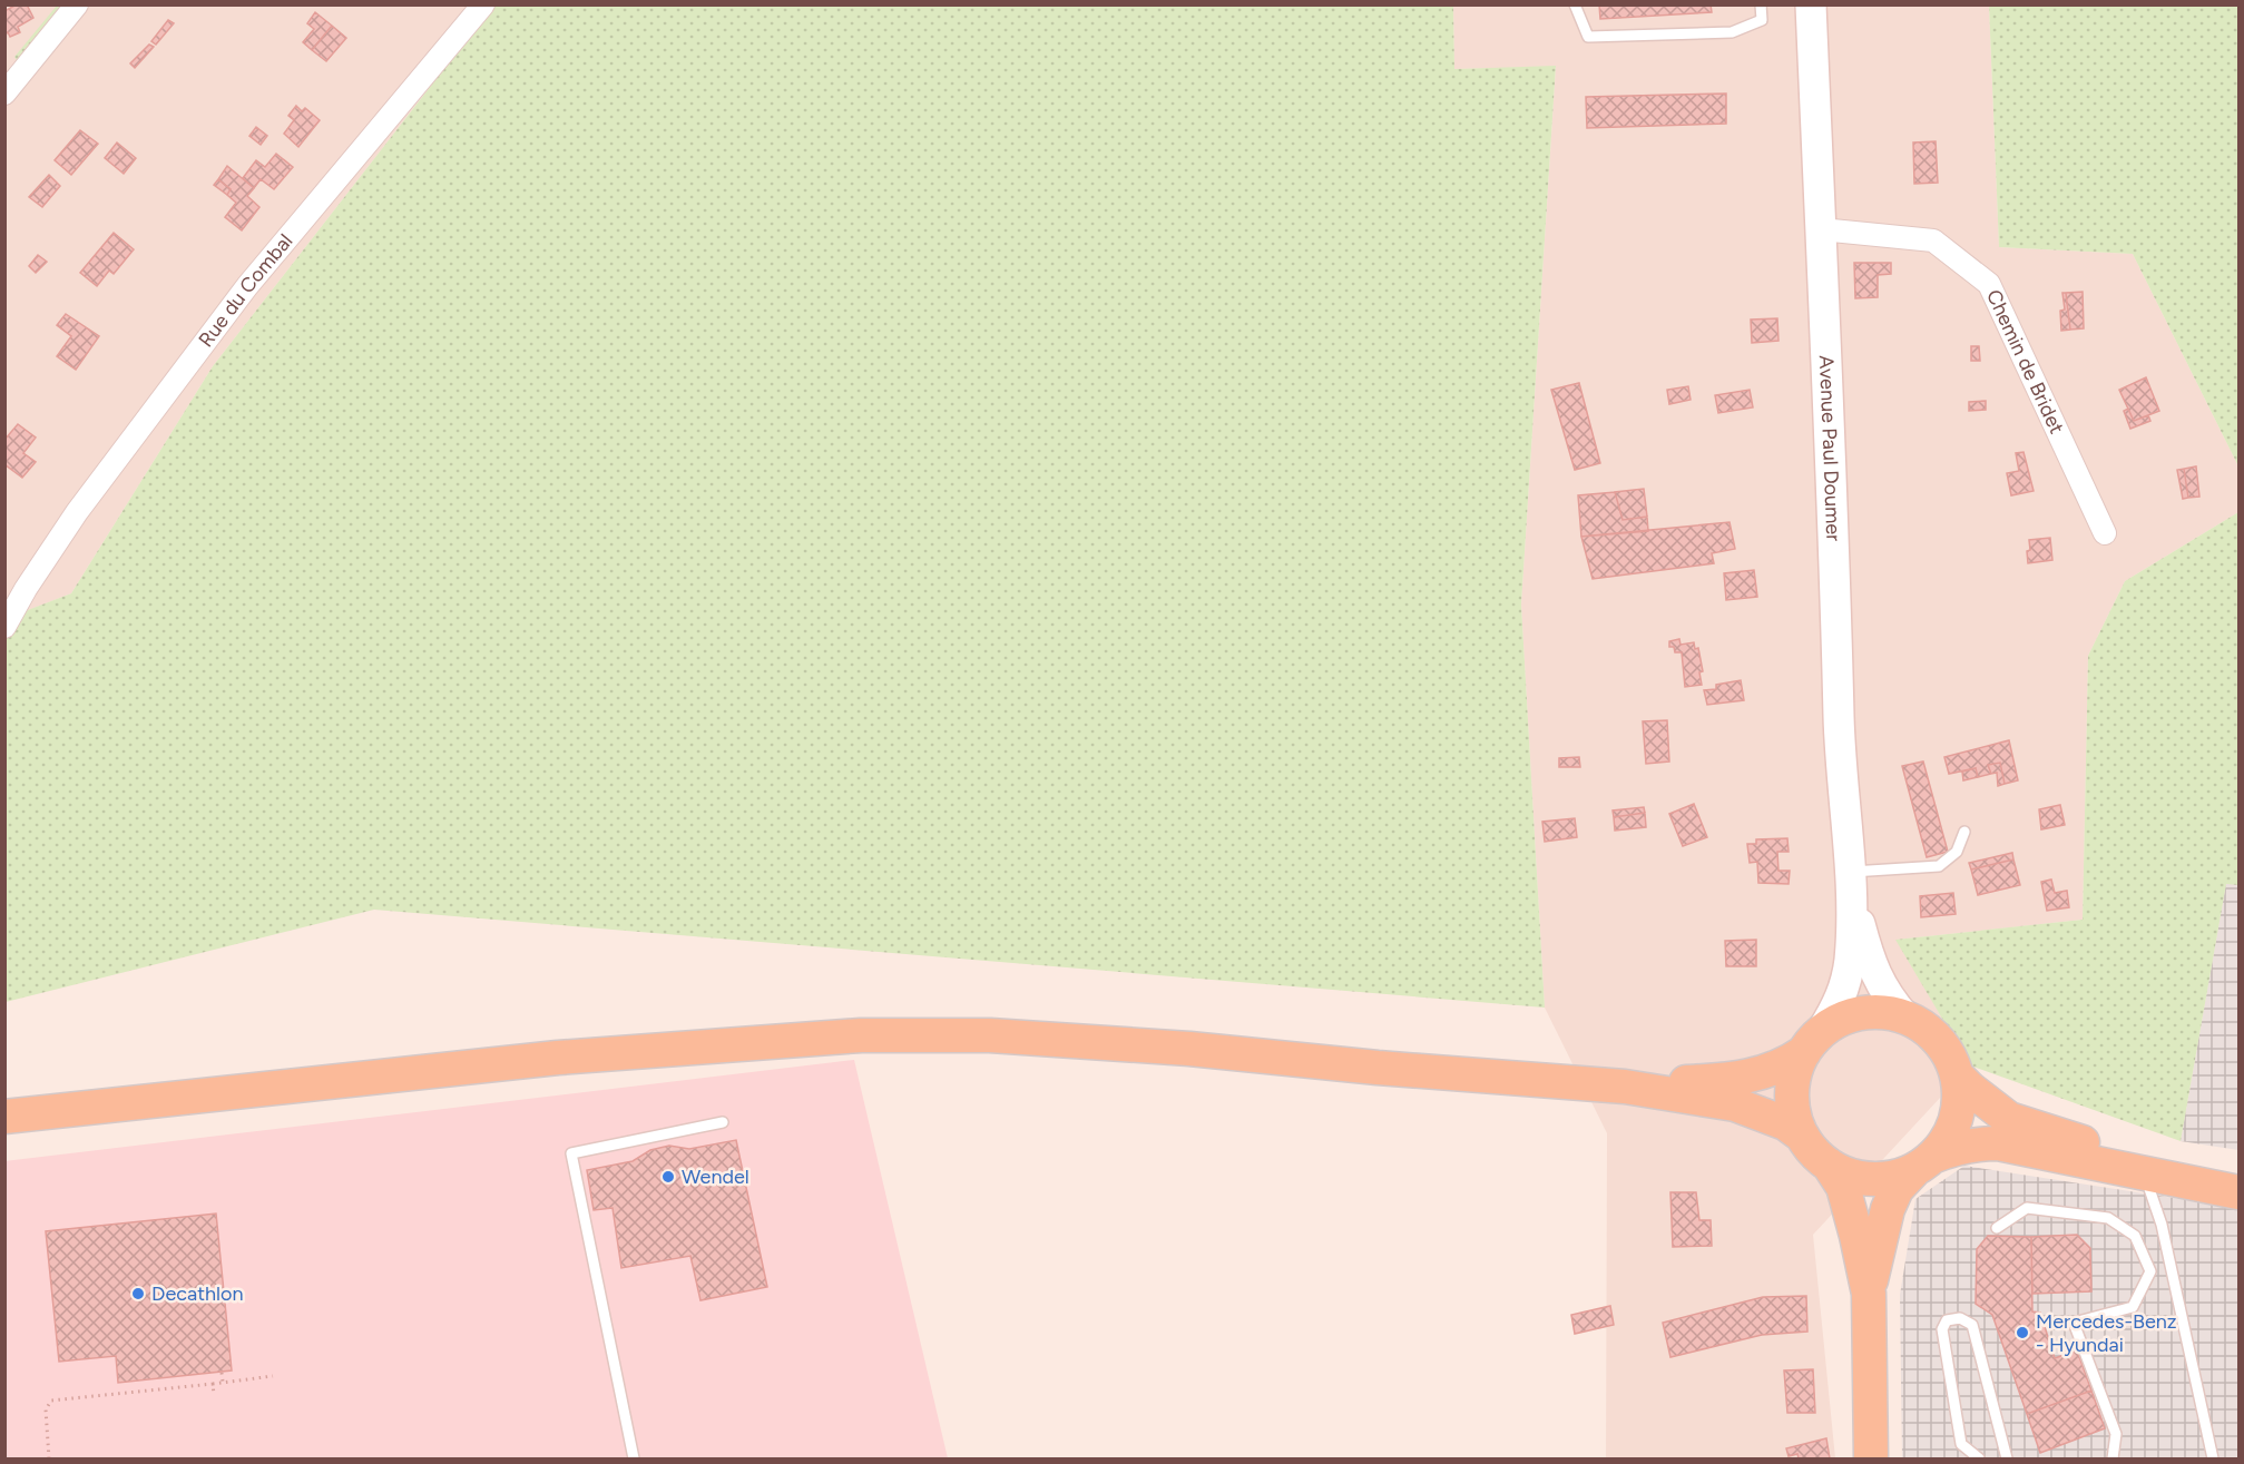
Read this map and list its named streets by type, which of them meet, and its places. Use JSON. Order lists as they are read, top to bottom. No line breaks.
{"streets":{"main road":["Avenue Paul Doumer"],"street":["Rue du Combal","Chemin de Bridet"]},"crossings":[["Chemin de Bridet","Avenue Paul Doumer"]],"places":["Wendel","Decathlon","Mercedes-Benz - Hyundai"]}
